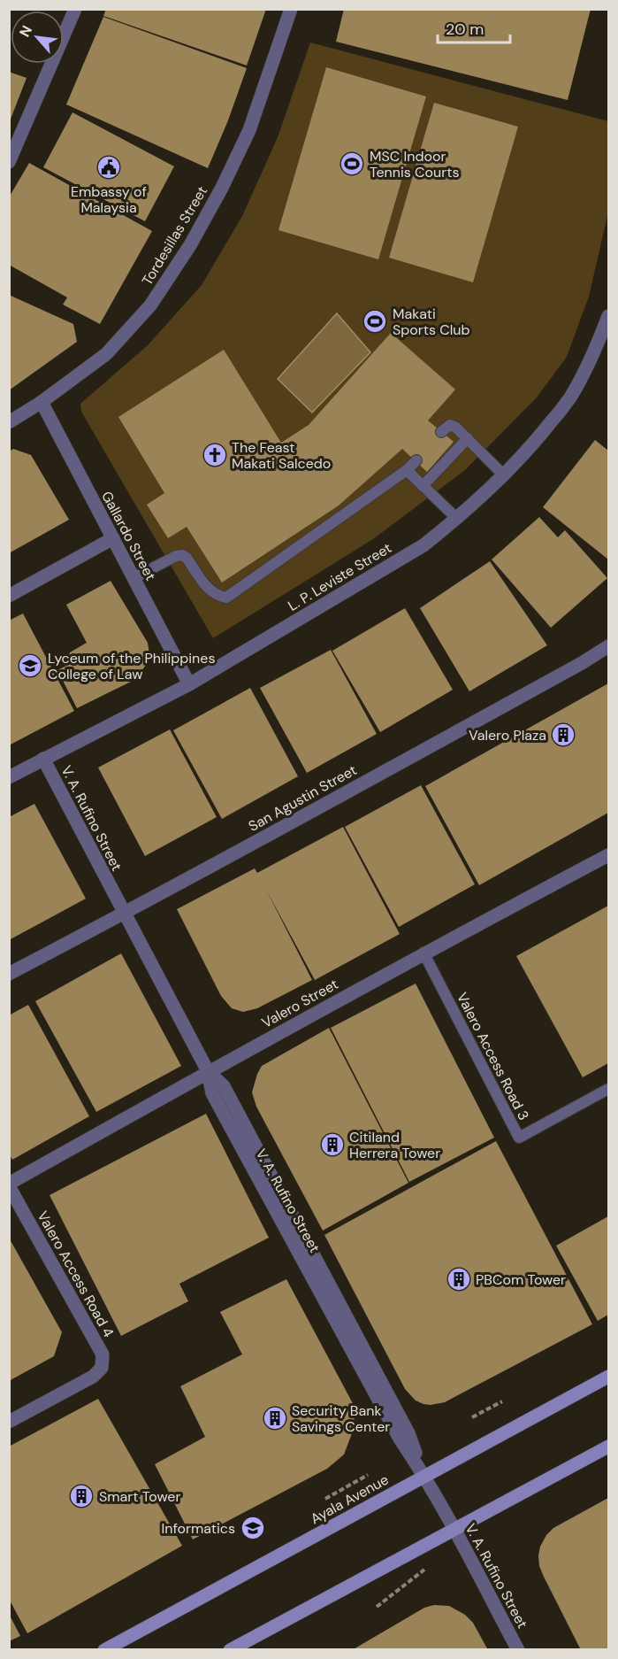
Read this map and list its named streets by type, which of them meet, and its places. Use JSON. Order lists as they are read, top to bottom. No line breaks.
{"streets":{"main road":["Ayala Avenue"],"street":["Tordesillas Street","Gallardo Street","L. P. Leviste Street","San Agustin Street","V. A. Rufino Street","Valero Street","Valero Access Road 4"],"lane":["Valero Access Road 3"]},"crossings":[["Tordesillas Street","Gallardo Street"],["Gallardo Street","L. P. Leviste Street"],["L. P. Leviste Street","V. A. Rufino Street"],["San Agustin Street","V. A. Rufino Street"],["V. A. Rufino Street","Valero Street"],["V. A. Rufino Street","Ayala Avenue"],["Valero Street","Valero Access Road 3"],["Valero Street","Valero Access Road 4"]],"places":{"sports":["MSC Indoor Tennis Courts","Makati Sports Club"],"public building":["Embassy of Malaysia"],"church":["The Feast Makati Salcedo"],"school or university":["Lyceum of the Philippines College of Law","Informatics"],"building":["Valero Plaza","Citiland Herrera Tower","PBCom Tower","Security Bank Savings Center","Smart Tower"]},"scale_bar":"20 m","north":"top left"}
